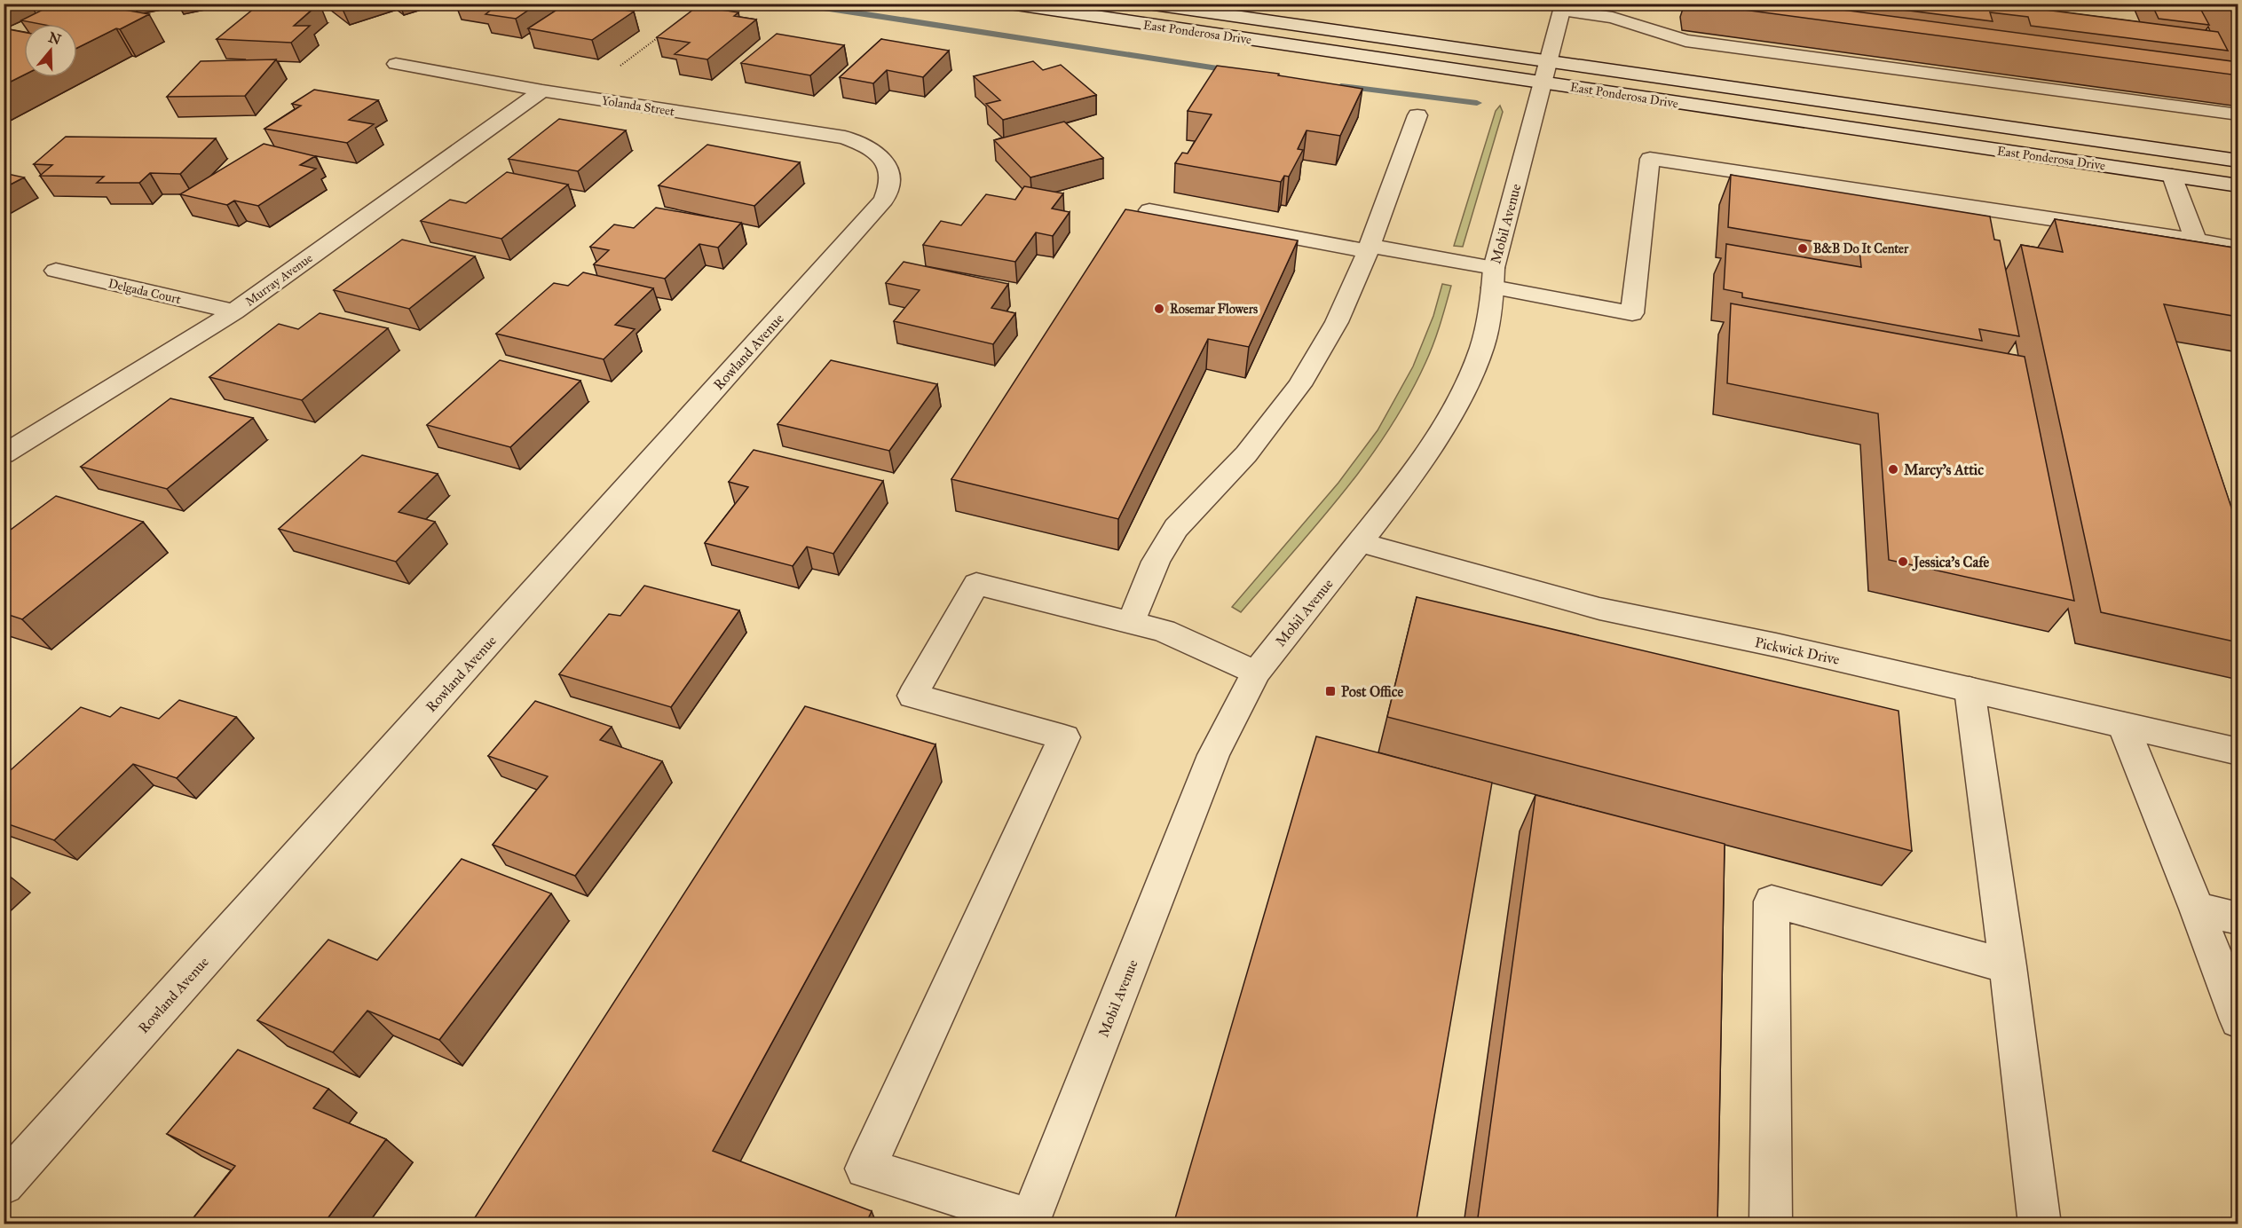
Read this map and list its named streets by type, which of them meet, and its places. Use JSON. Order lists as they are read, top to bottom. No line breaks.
{"streets":{"street":["East Ponderosa Drive","Yolanda Street","Mobil Avenue","Murray Avenue","Delgada Court","Rowland Avenue","Pickwick Drive"]},"crossings":[["East Ponderosa Drive","Mobil Avenue"],["Yolanda Street","Murray Avenue"],["Yolanda Street","Rowland Avenue"],["Mobil Avenue","Pickwick Drive"],["Murray Avenue","Delgada Court"]],"places":{"other":["B&B Do It Center","Rosemar Flowers","Marcy's Attic","Jessica's Cafe"],"transit":["Post Office"]},"north":"top"}
